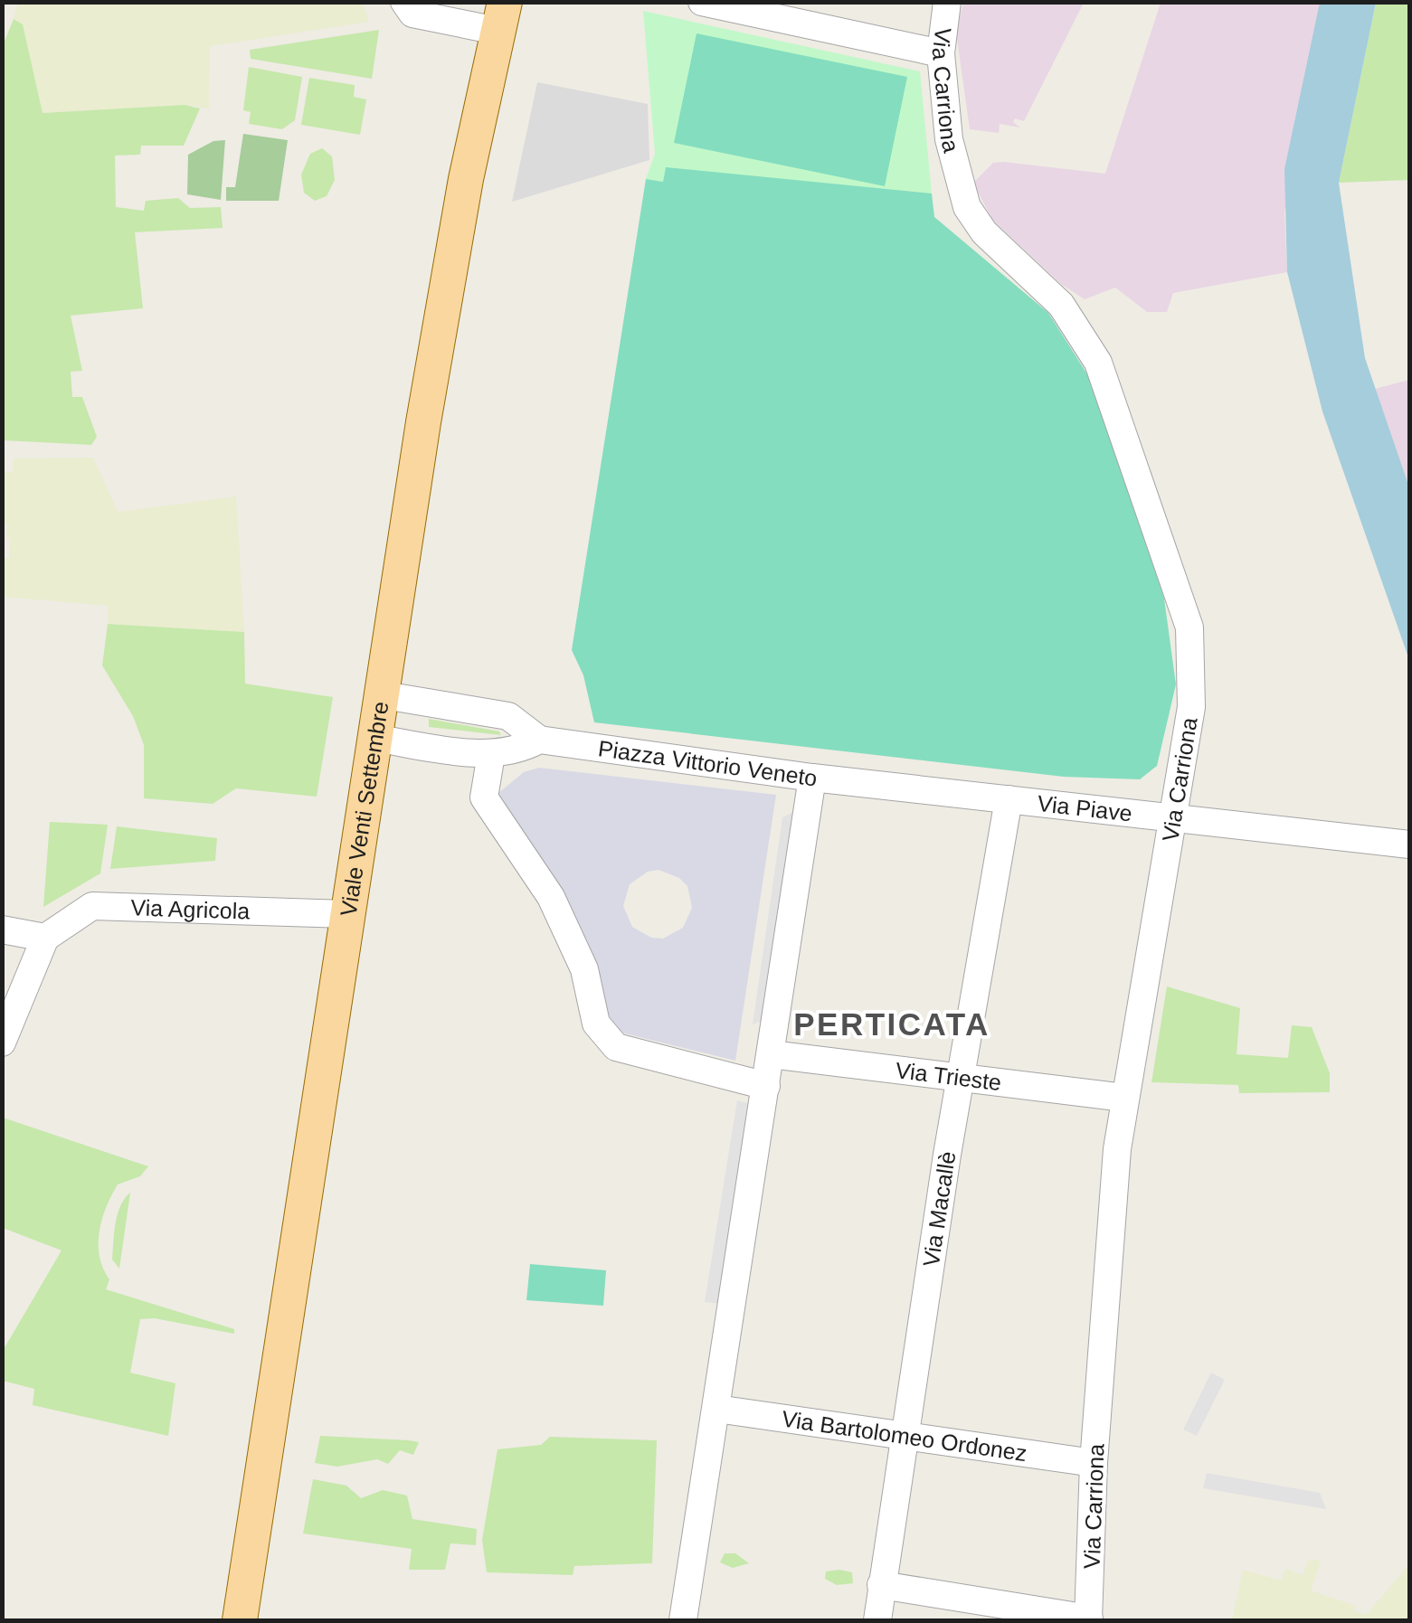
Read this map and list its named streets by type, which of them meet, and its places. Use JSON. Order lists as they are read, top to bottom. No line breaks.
{"streets":{"main road":["Viale Venti Settembre"],"street":["Via Carriona","Piazza Vittorio Veneto","Via Piave","Via Agricola","Via Trieste","Via Macallè","Via Bartolomeo Ordonez"]},"crossings":[["Via Carriona","Via Piave"],["Via Carriona","Via Trieste"],["Via Carriona","Via Bartolomeo Ordonez"],["Piazza Vittorio Veneto","Via Piave"],["Piazza Vittorio Veneto","Viale Venti Settembre"],["Piazza Vittorio Veneto","Via Trieste"],["Via Piave","Via Macallè"],["Viale Venti Settembre","Via Agricola"],["Via Trieste","Via Macallè"],["Via Macallè","Via Bartolomeo Ordonez"]],"districts":["PERTICATA"]}
